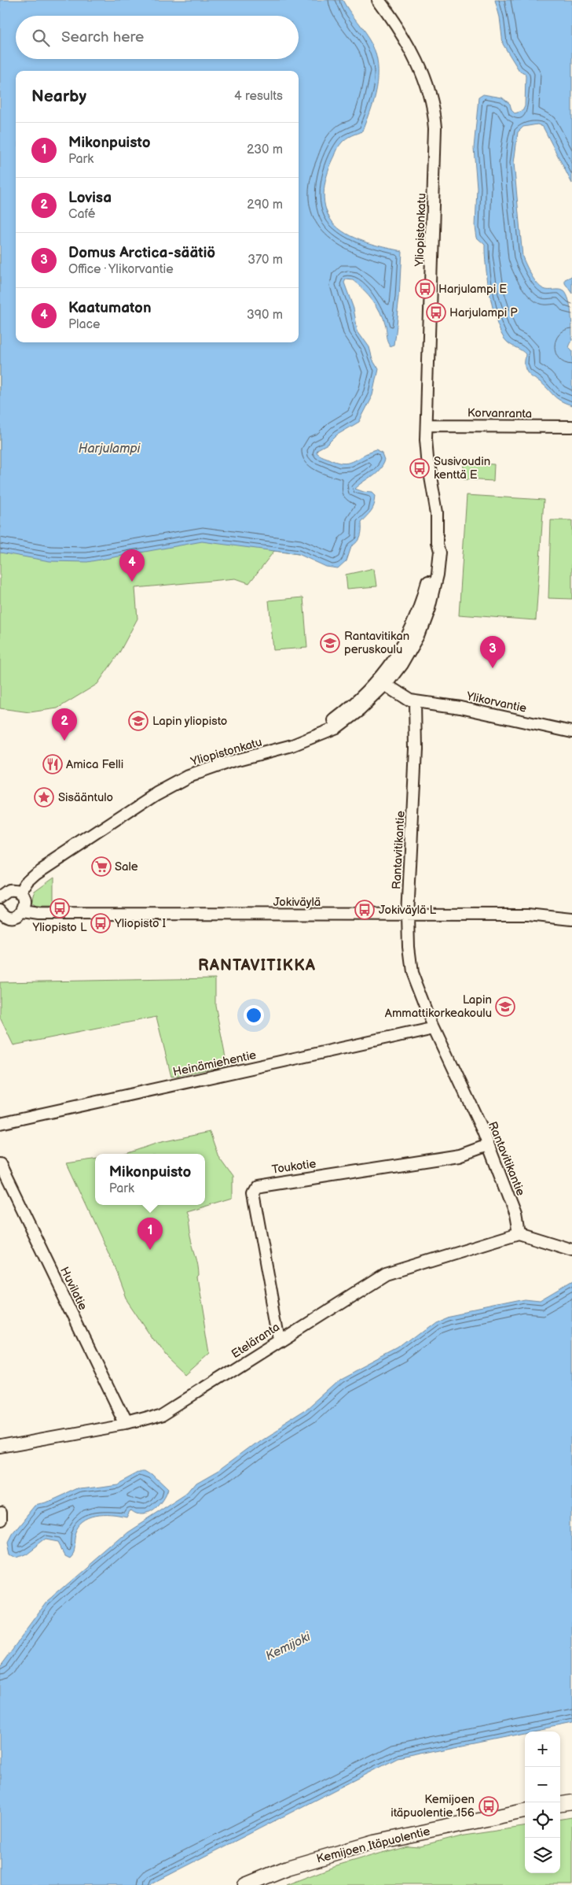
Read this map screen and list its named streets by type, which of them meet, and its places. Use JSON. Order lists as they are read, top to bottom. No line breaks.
{"streets":{"main road":["Kemijoen Itäpuolentie"],"street":["Yliopistonkatu","Korvanranta","Ylikorvantie","Rantavitikantie","Jokiväylä","Heinämiehentie","Toukotie","Huvilatie","Eteläranta"]},"crossings":[["Yliopistonkatu","Korvanranta"],["Ylikorvantie","Rantavitikantie"],["Rantavitikantie","Jokiväylä"],["Rantavitikantie","Heinämiehentie"],["Rantavitikantie","Toukotie"],["Rantavitikantie","Eteläranta"],["Toukotie","Eteläranta"],["Huvilatie","Eteläranta"]],"districts":["RANTAVITIKKA"],"water":["Harjulampi","Kemijoki"],"places":{"bus stop":["Harjulampi E","Harjulampi P","Susivoudin kenttä E","Yliopisto L","Jokiväylä L","Yliopisto I","Kemijoen itäpuolentie 156"],"school or university":["Rantavitikan peruskoulu","Lapin yliopisto","Lapin Ammattikorkeakoulu"],"restaurant":["Amica Felli"],"place":["Sisääntulo"],"supermarket":["Sale"]},"page":{"search":"Search here","heading":["Nearby","4 results"],"list":[{"mark":"1","name":"Mikonpuisto","note":"Park","value":"230 m"},{"mark":"2","name":"Lovisa","note":"Café","value":"290 m"},{"mark":"3","name":"Domus Arctica-säätiö","note":"Office · Ylikorvantie","value":"370 m"},{"mark":"4","name":"Kaatumaton","note":"Place","value":"390 m"}],"pins":["4","3","2","1"],"popup":["Mikonpuisto","Park"],"map_buttons":["+","−"]}}
